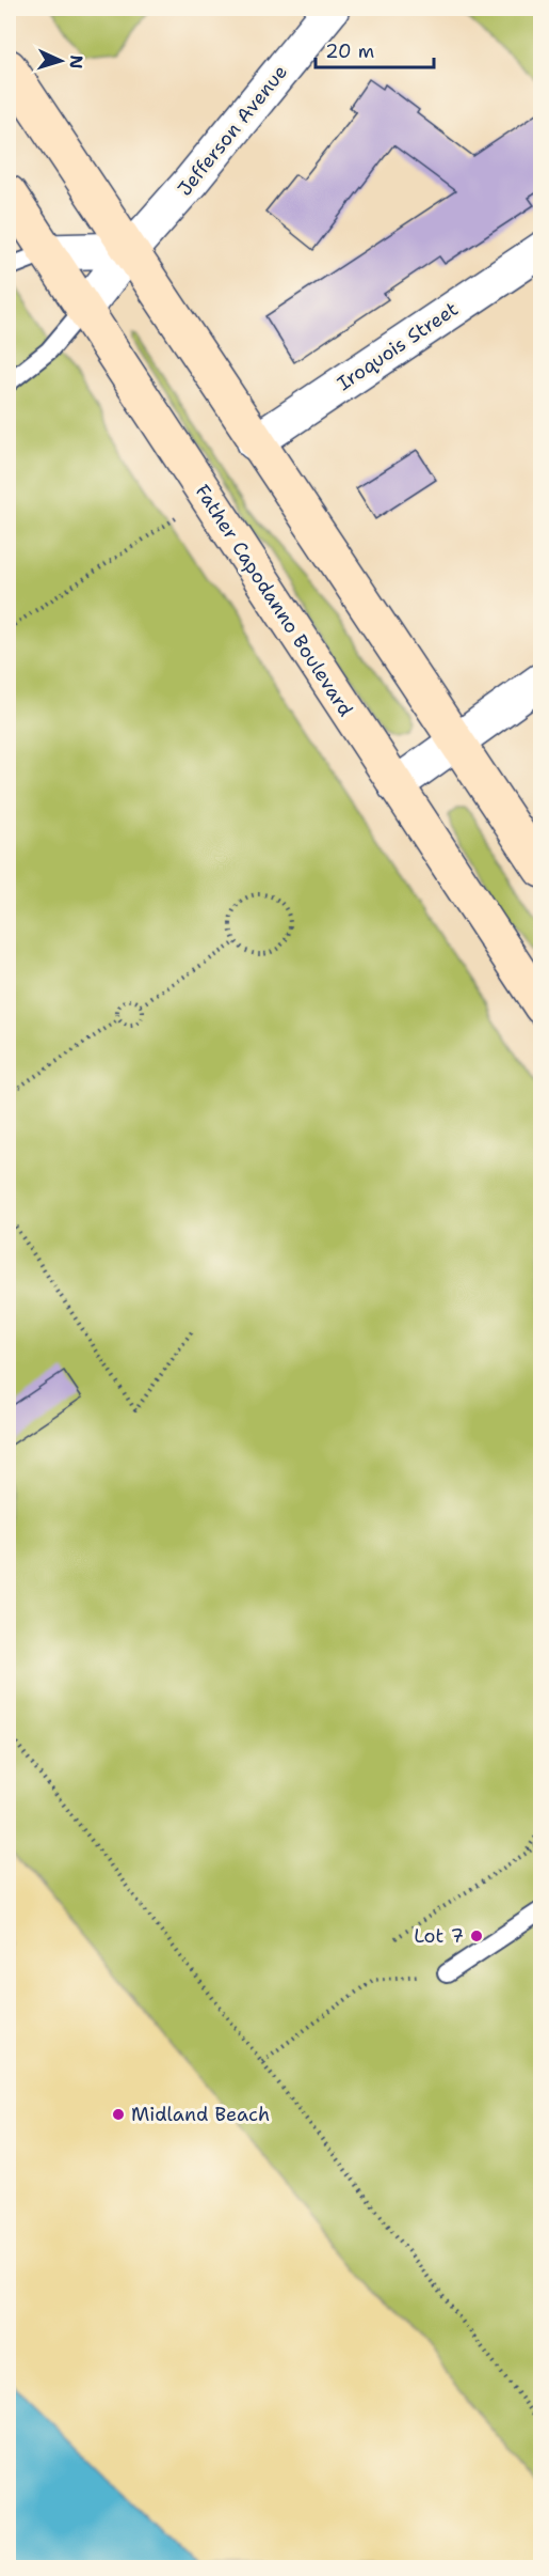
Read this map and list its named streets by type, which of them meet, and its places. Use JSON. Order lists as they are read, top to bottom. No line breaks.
{"streets":{"main road":["Father Capodanno Boulevard"],"street":["Jefferson Avenue","Iroquois Street"]},"crossings":[["Jefferson Avenue","Father Capodanno Boulevard"]],"places":["Lot 7","Midland Beach"],"scale_bar":"20 m","north":"right"}
